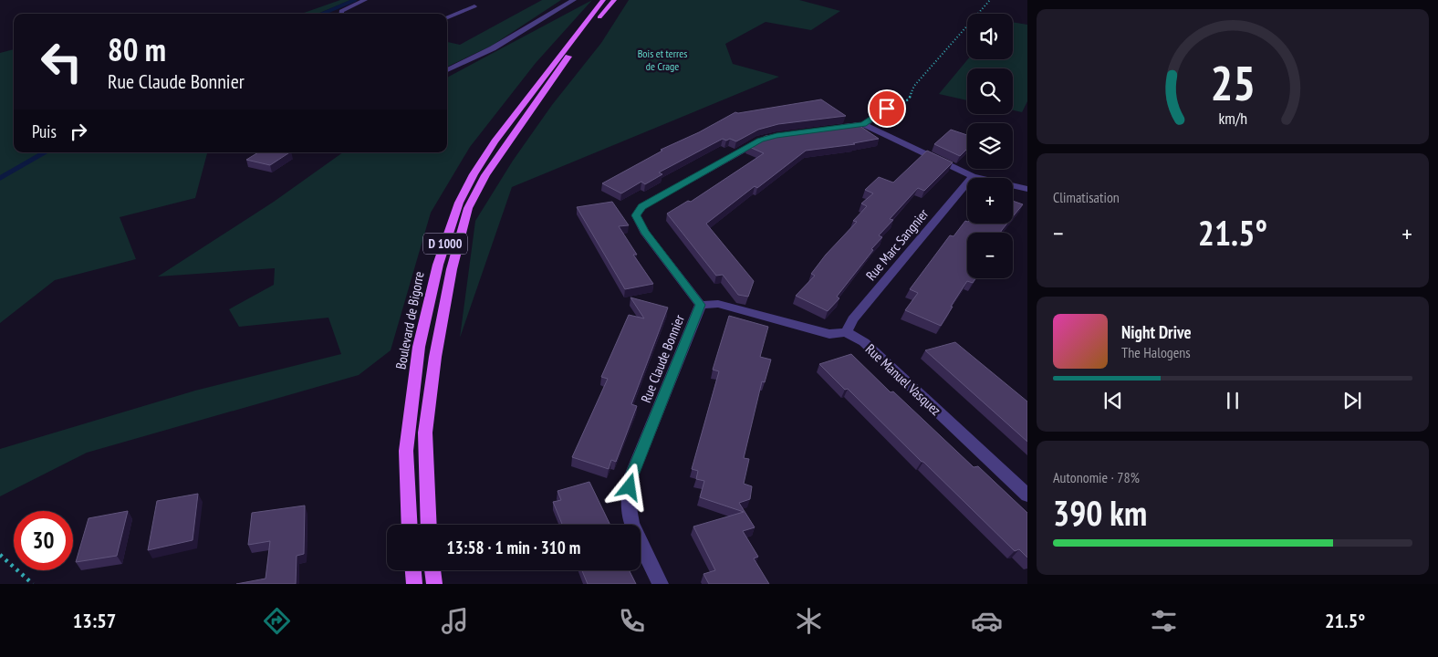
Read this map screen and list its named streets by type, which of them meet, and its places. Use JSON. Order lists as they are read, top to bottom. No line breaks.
{"streets":{"main road":["D 1000","Boulevard de Bigorre"],"street":["Rue Marc Sangnier","Rue Claude Bonnier","Rue Manuel Vasquez"]},"crossings":[["Rue Marc Sangnier","Rue Manuel Vasquez"]],"parks":["Bois et terres de Crage"],"page":{"map_buttons":["+","−"],"turn":["80 m","Rue Claude Bonnier"],"then":"Puis","tile":["Climatisation",["Autonomie · 78%","390 km"]],"heat":["−","21.5°","+"],"song":["Night Drive","The Halogens"],"limit":"30","trip":"13:58 · 1 min · 310 m","tabs":["13:57","21.5°"],"gauge":["25","km/h"]}}
